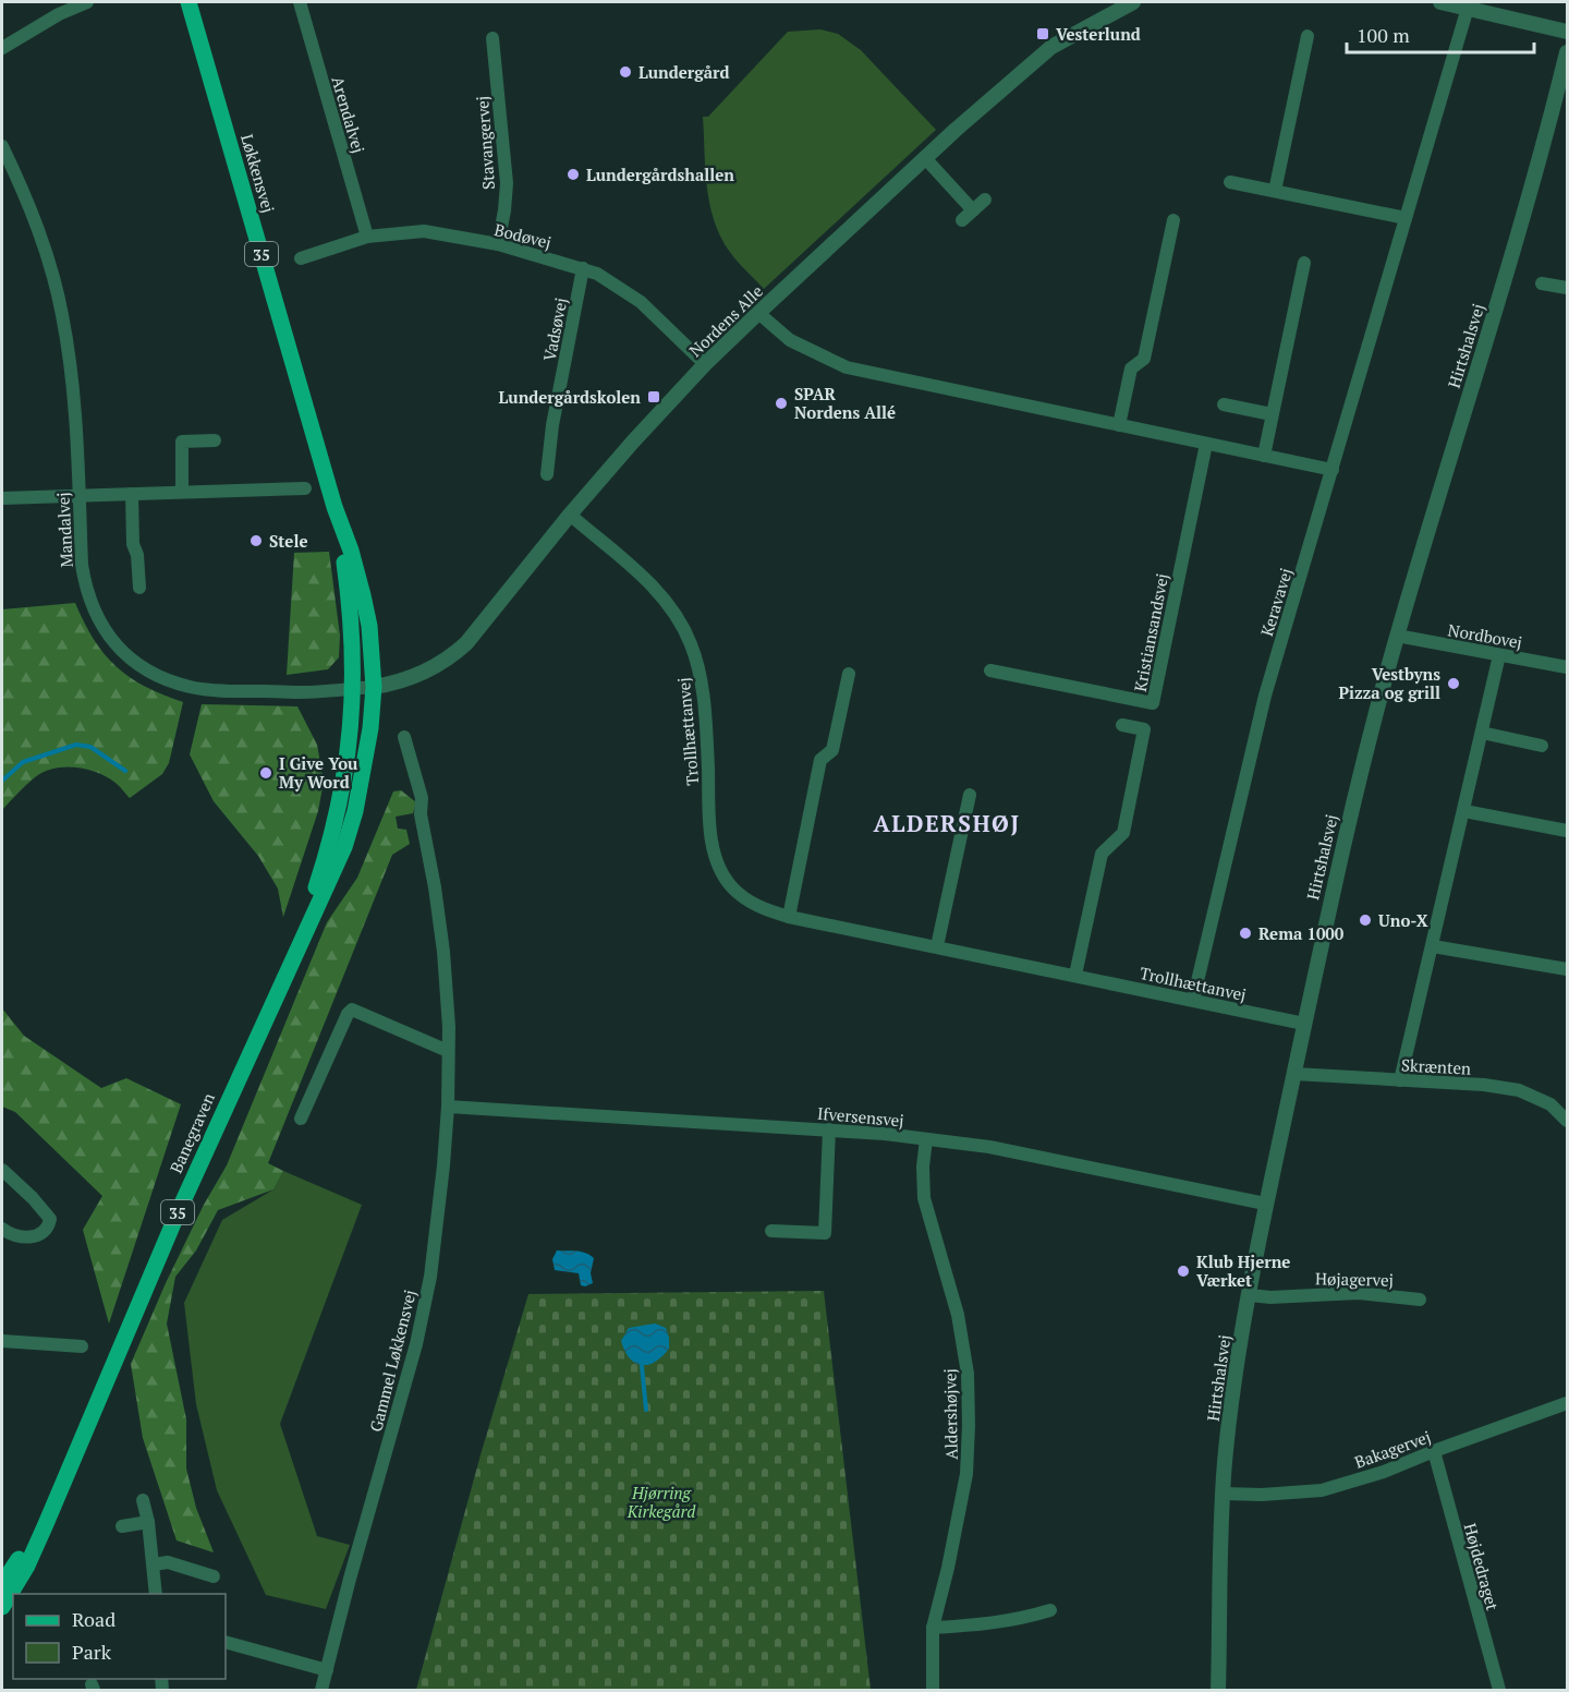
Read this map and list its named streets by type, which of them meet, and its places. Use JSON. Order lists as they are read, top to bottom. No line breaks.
{"streets":{"main road":["Løkkensvej","35","Banegraven"],"street":["Arendalvej","Stavangervej","Bodøvej","Nordens Alle","Vadsøvej","Hirtshalsvej","Mandalvej","Keravavej","Kristiansandsvej","Nordbovej","Trollhættanvej","Skrænten","Ifversensvej","Højagervej","Gammel Løkkensvej","Aldershøjvej","Bakagervej","Højdedraget"]},"crossings":[["Arendalvej","Bodøvej"],["Stavangervej","Bodøvej"],["Løkkensvej","Nordens Alle"],["Løkkensvej","Mandalvej"],["Løkkensvej","Banegraven"],["Bodøvej","Nordens Alle"],["Bodøvej","Vadsøvej"],["Nordens Alle","Mandalvej"],["Nordens Alle","Trollhættanvej"],["Nordens Alle","Banegraven"],["Hirtshalsvej","Nordbovej"],["Hirtshalsvej","Trollhættanvej"],["Hirtshalsvej","Skrænten"],["Hirtshalsvej","Ifversensvej"],["Hirtshalsvej","Højagervej"],["Hirtshalsvej","Bakagervej"],["Mandalvej","Banegraven"],["Keravavej","Trollhættanvej"],["Ifversensvej","Gammel Løkkensvej"],["Ifversensvej","Aldershøjvej"],["Bakagervej","Højdedraget"]],"districts":["ALDERSHØJ"],"parks":["Hjørring Kirkegård"],"places":{"transit":["Vesterlund","Lundergårdskolen"],"other":["Lundergård","Lundergårdshallen","SPAR Nordens Allé","Stele","Vestbyns Pizza og grill","I Give You My Word","Uno-X","Rema 1000","Klub Hjerne Værket"]},"legend":["Road","Park"],"scale_bar":"100 m"}
